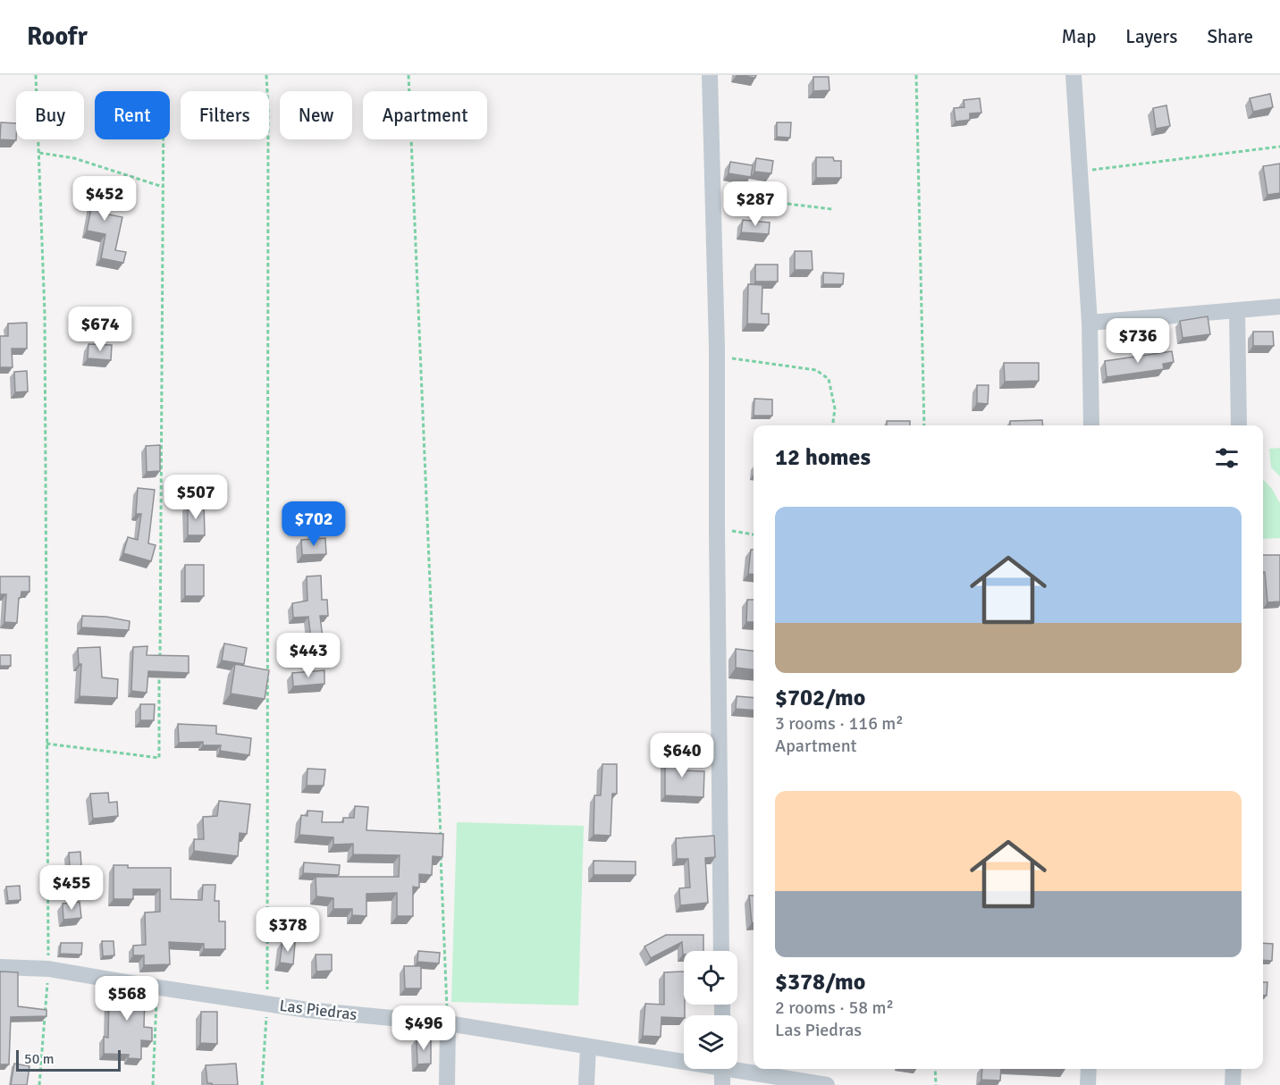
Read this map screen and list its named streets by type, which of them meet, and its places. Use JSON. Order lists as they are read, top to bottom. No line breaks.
{"streets":{"street":["Las Piedras"]},"scale_bar":"50 m","page":{"header":"Roofr","nav":["Map","Layers","Share"],"chip":["Buy","Rent","Filters","New","Apartment"],"price":["$452","$287","$674","$736","$507","$702","$443","$640","$455","$378","$568","$496"],"heading":"12 homes","list":[{"name":"$702/mo","note":"3 rooms · 116 m² · Apartment"},{"name":"$378/mo","note":"2 rooms · 58 m² · Las Piedras"}],"scale":"50 m"}}
